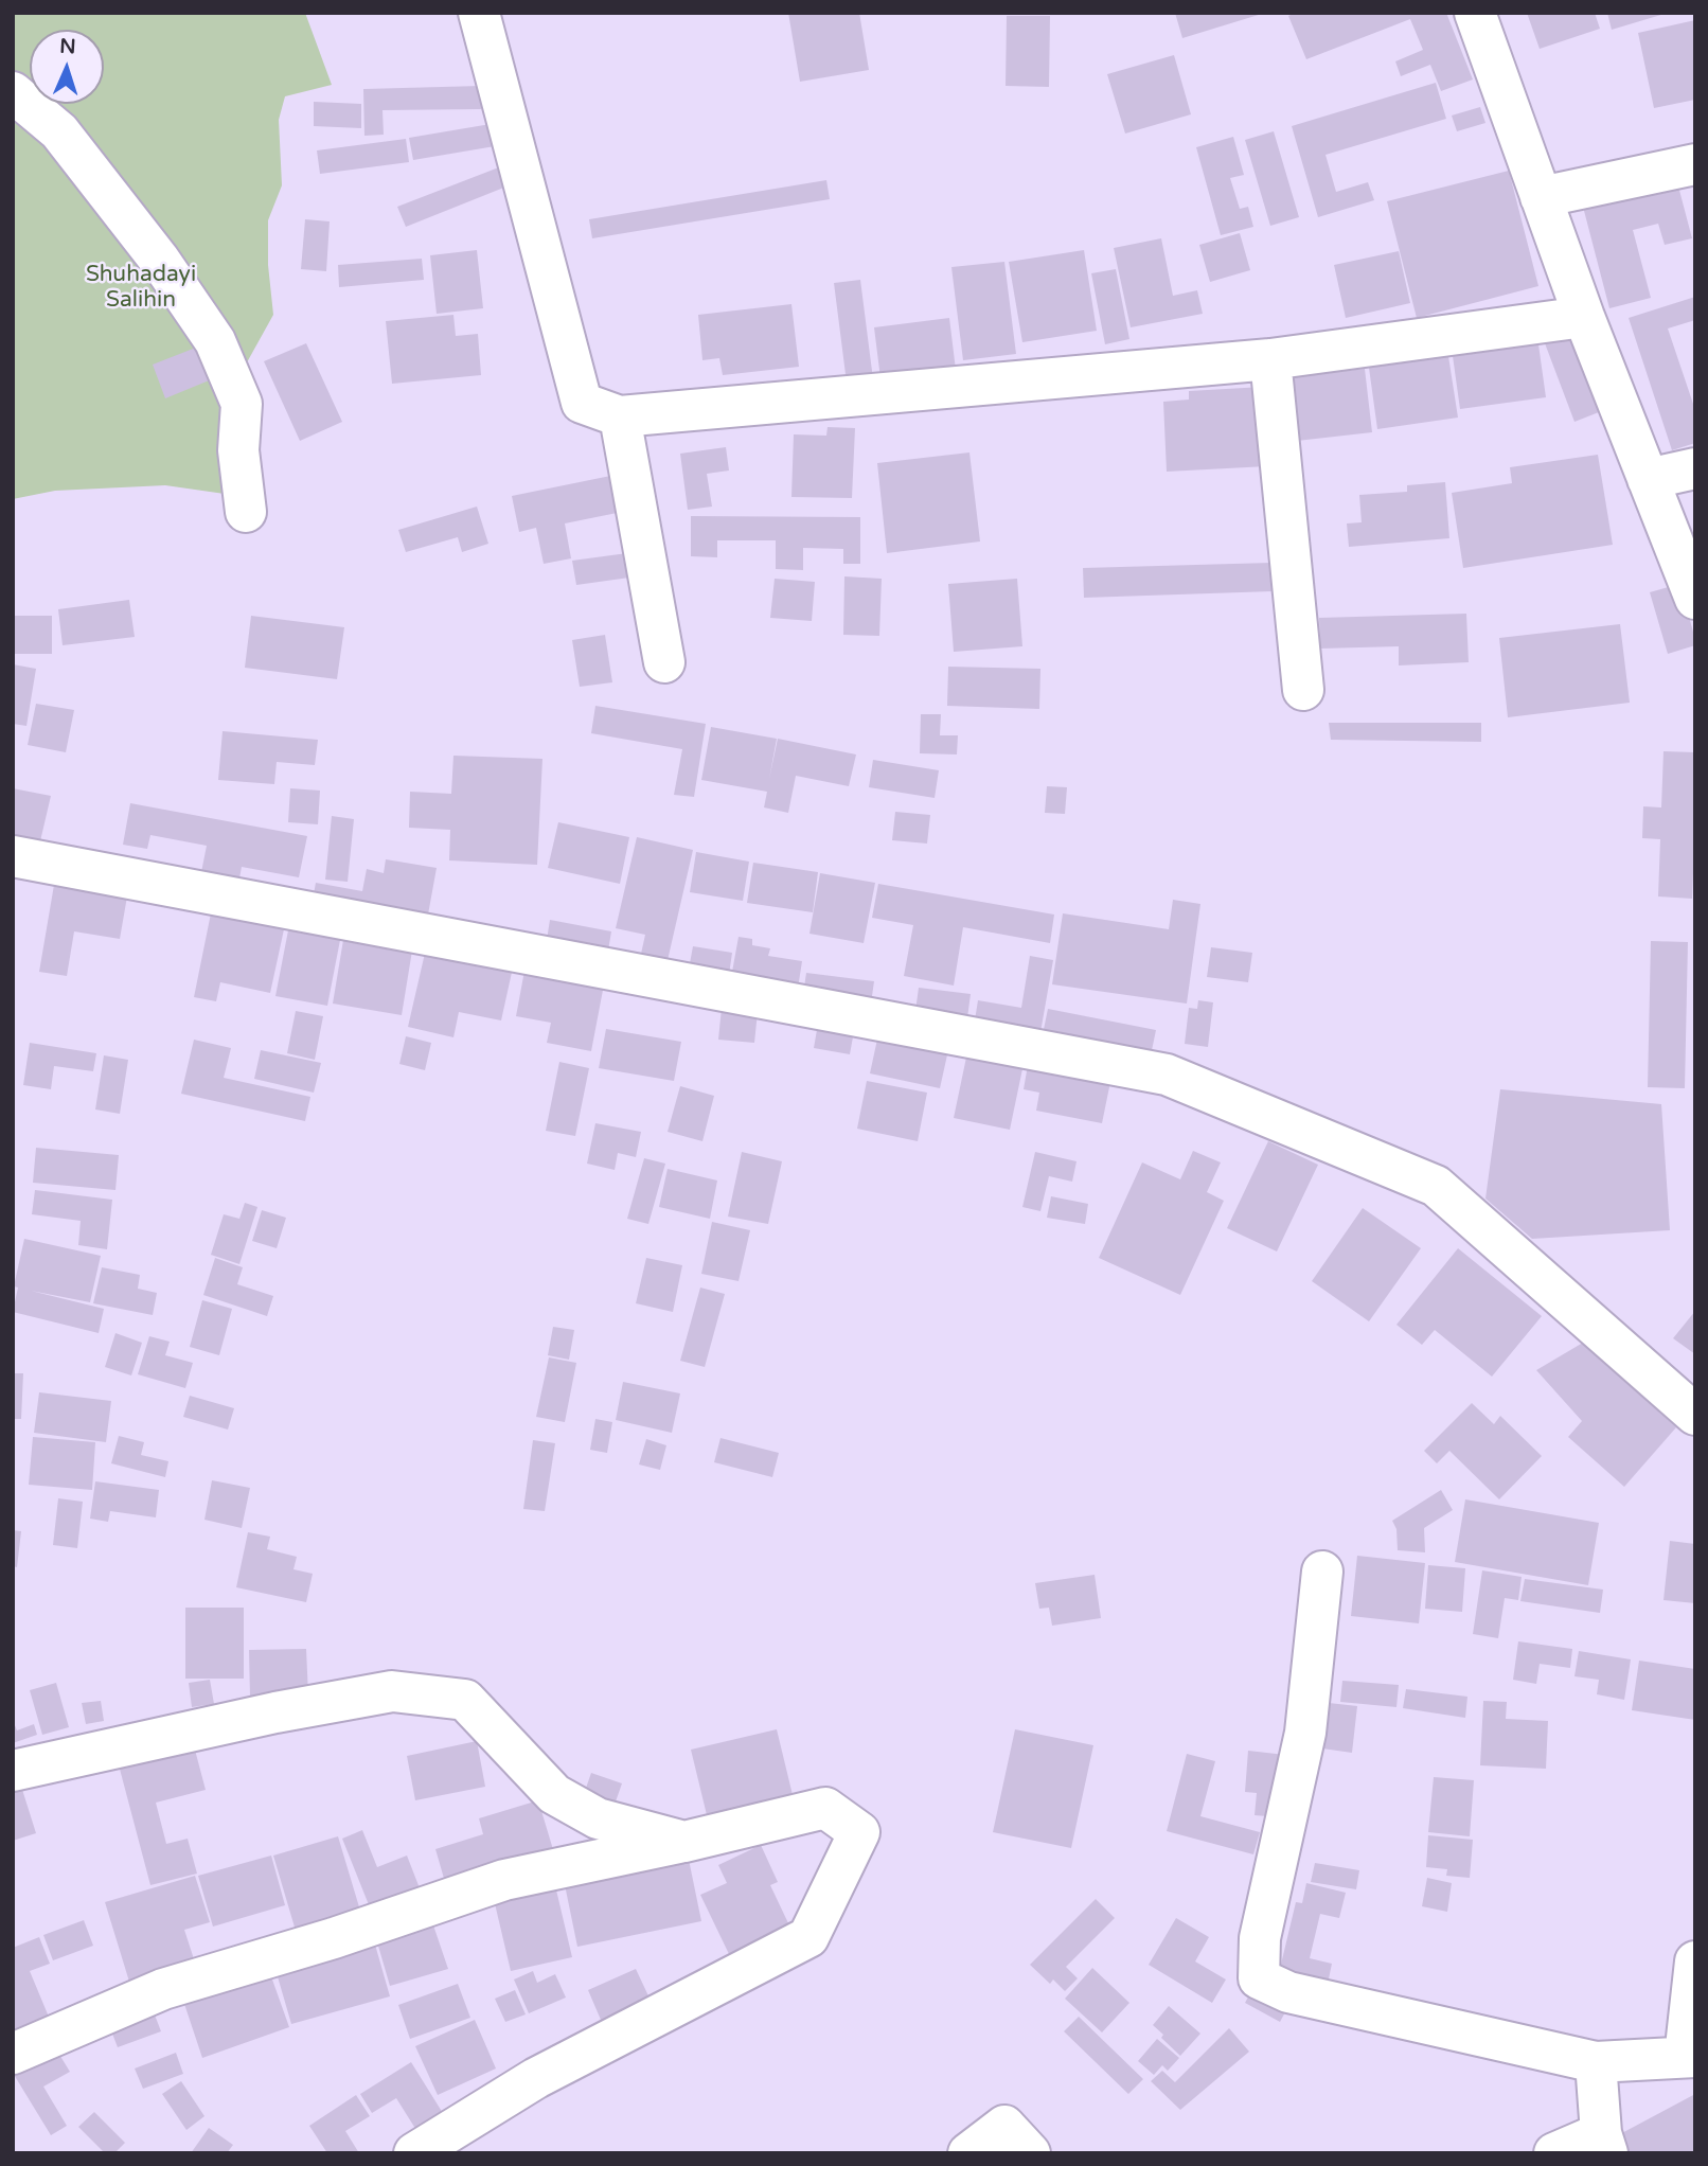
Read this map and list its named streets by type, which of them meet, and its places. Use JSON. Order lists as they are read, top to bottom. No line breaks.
{"parks":["Shuhadayi Salihin"],"north":"top"}
